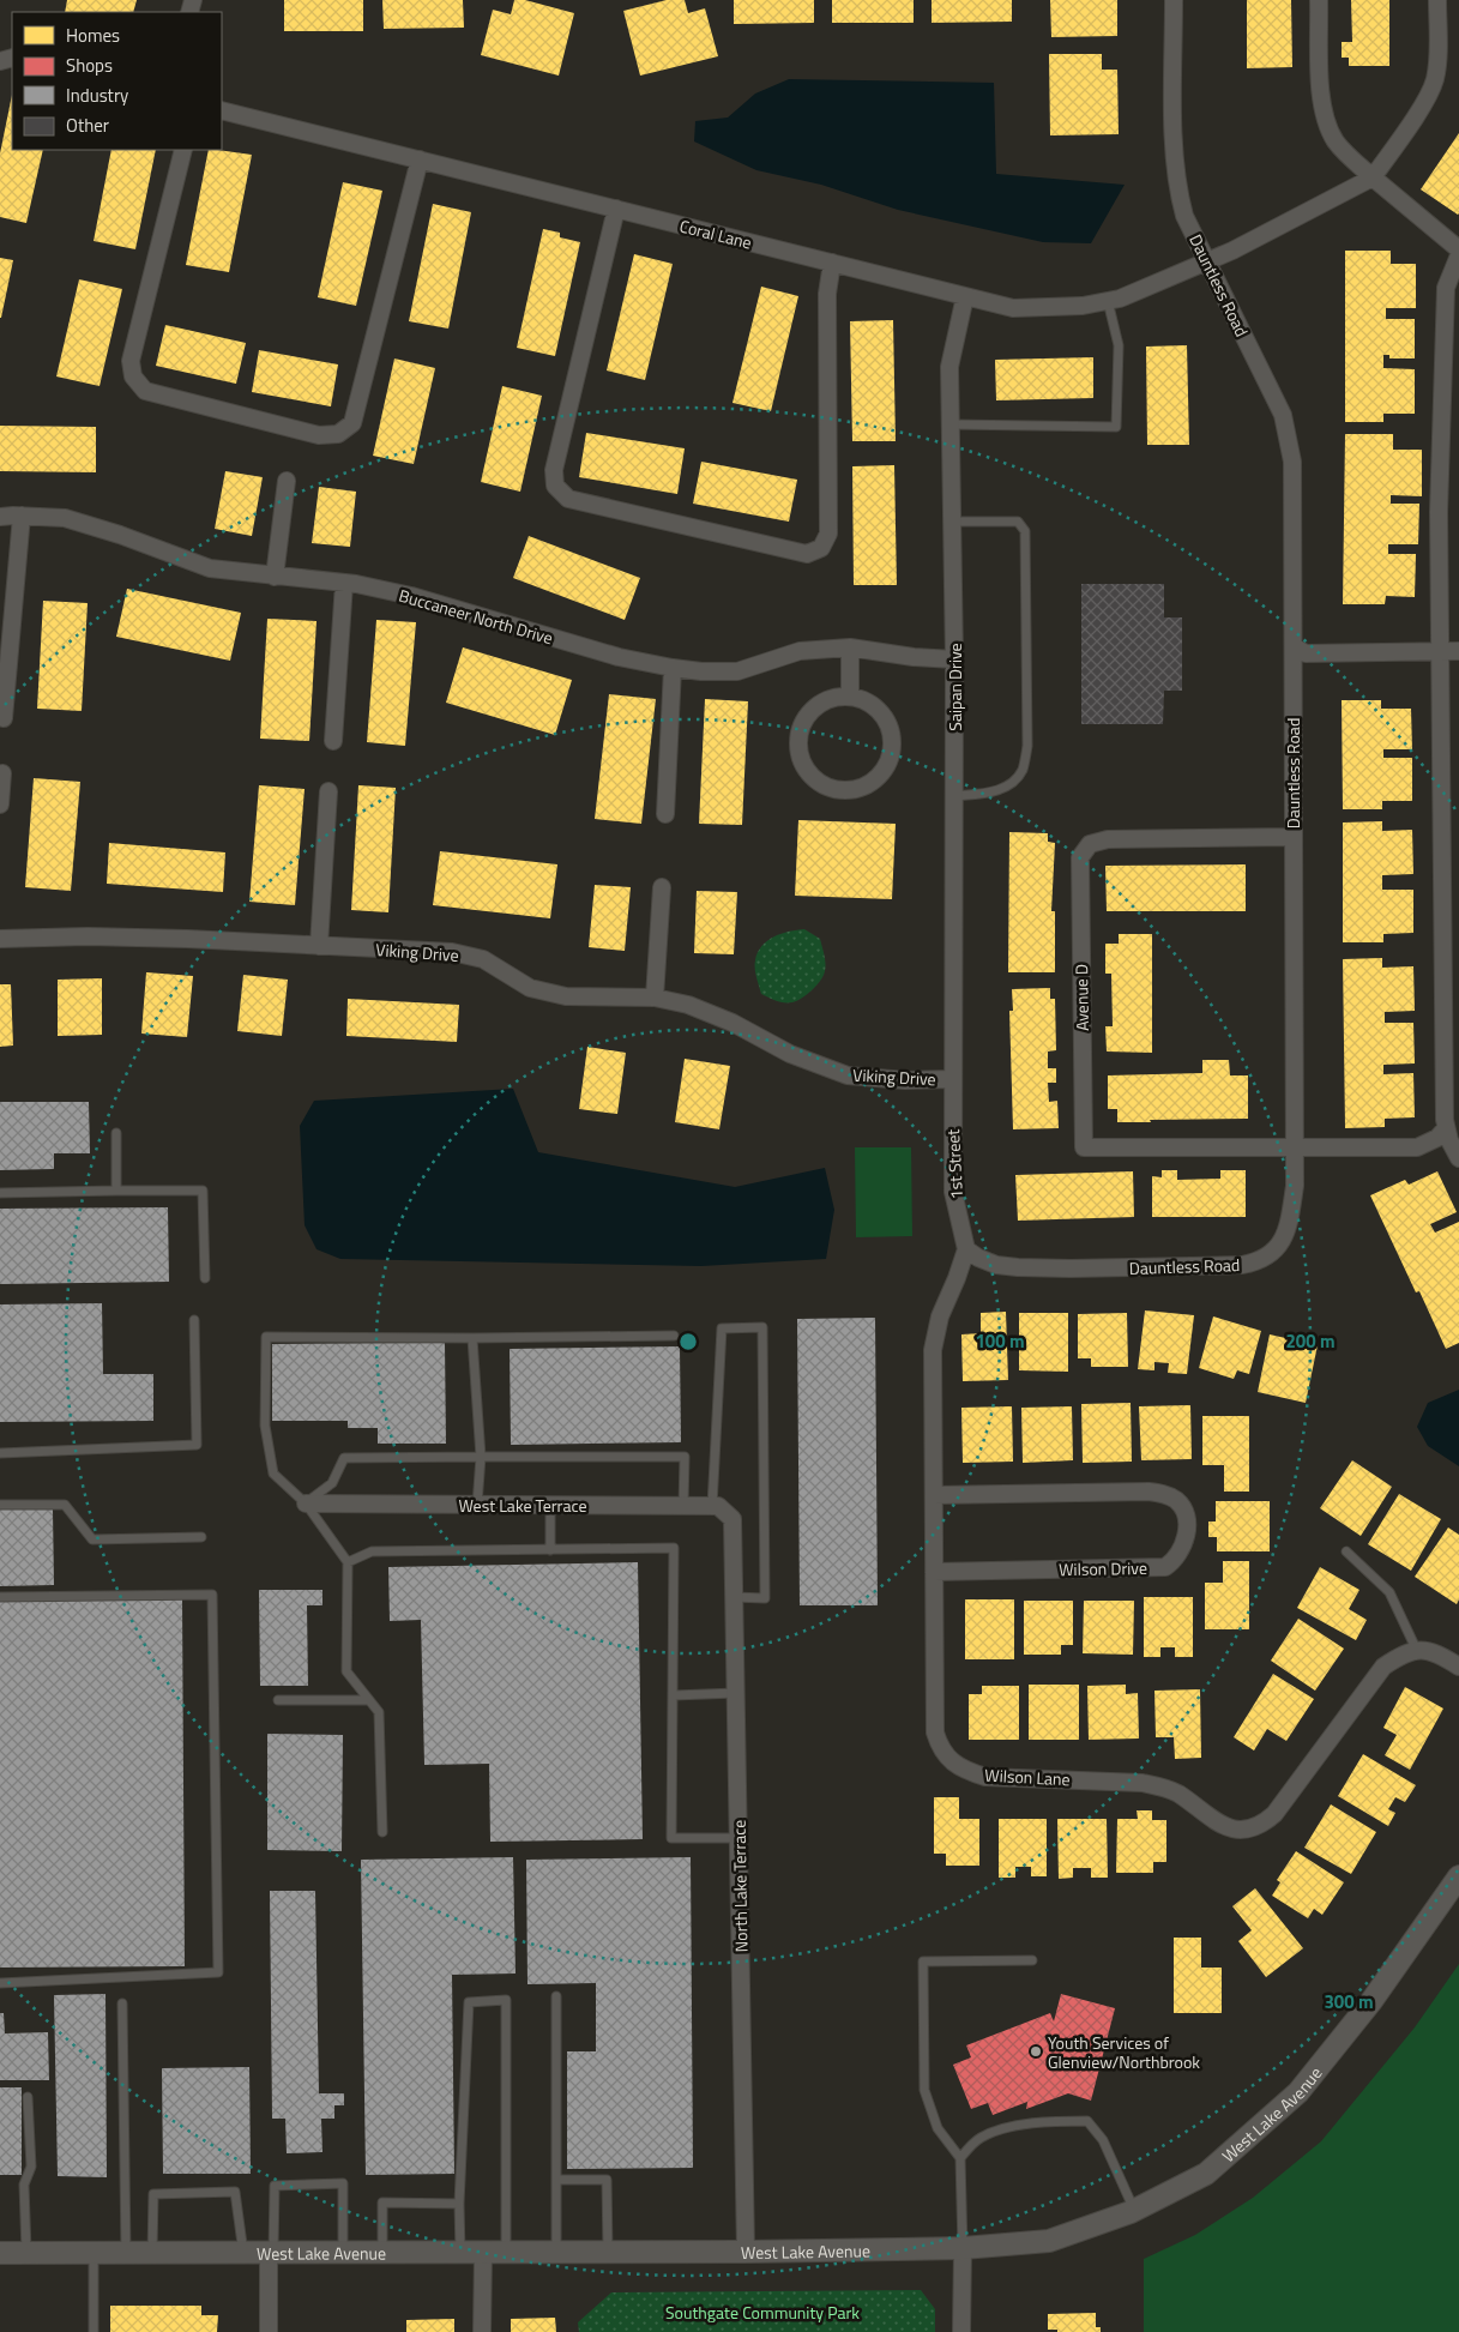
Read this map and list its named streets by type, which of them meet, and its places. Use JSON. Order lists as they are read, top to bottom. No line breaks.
{"streets":{"street":["Coral Lane","Dauntless Road","Buccaneer North Drive","Saipan Drive","Viking Drive","Avenue D","1st Street","West Lake Terrace","Wilson Drive","Wilson Lane","North Lake Terrace","West Lake Avenue"]},"crossings":[["Coral Lane","Dauntless Road"],["Coral Lane","Saipan Drive"],["Dauntless Road","Avenue D"],["Dauntless Road","1st Street"],["Dauntless Road","Wilson Lane"],["Buccaneer North Drive","Saipan Drive"],["Saipan Drive","Viking Drive"],["Saipan Drive","1st Street"],["Viking Drive","1st Street"],["1st Street","Wilson Lane"],["West Lake Terrace","North Lake Terrace"],["Wilson Drive","Wilson Lane"],["North Lake Terrace","West Lake Avenue"]],"parks":["Southgate Community Park"],"places":["Youth Services of Glenview/Northbrook"],"legend":["Homes","Shops","Industry","Other"],"rings":["100 m","200 m","300 m"]}
